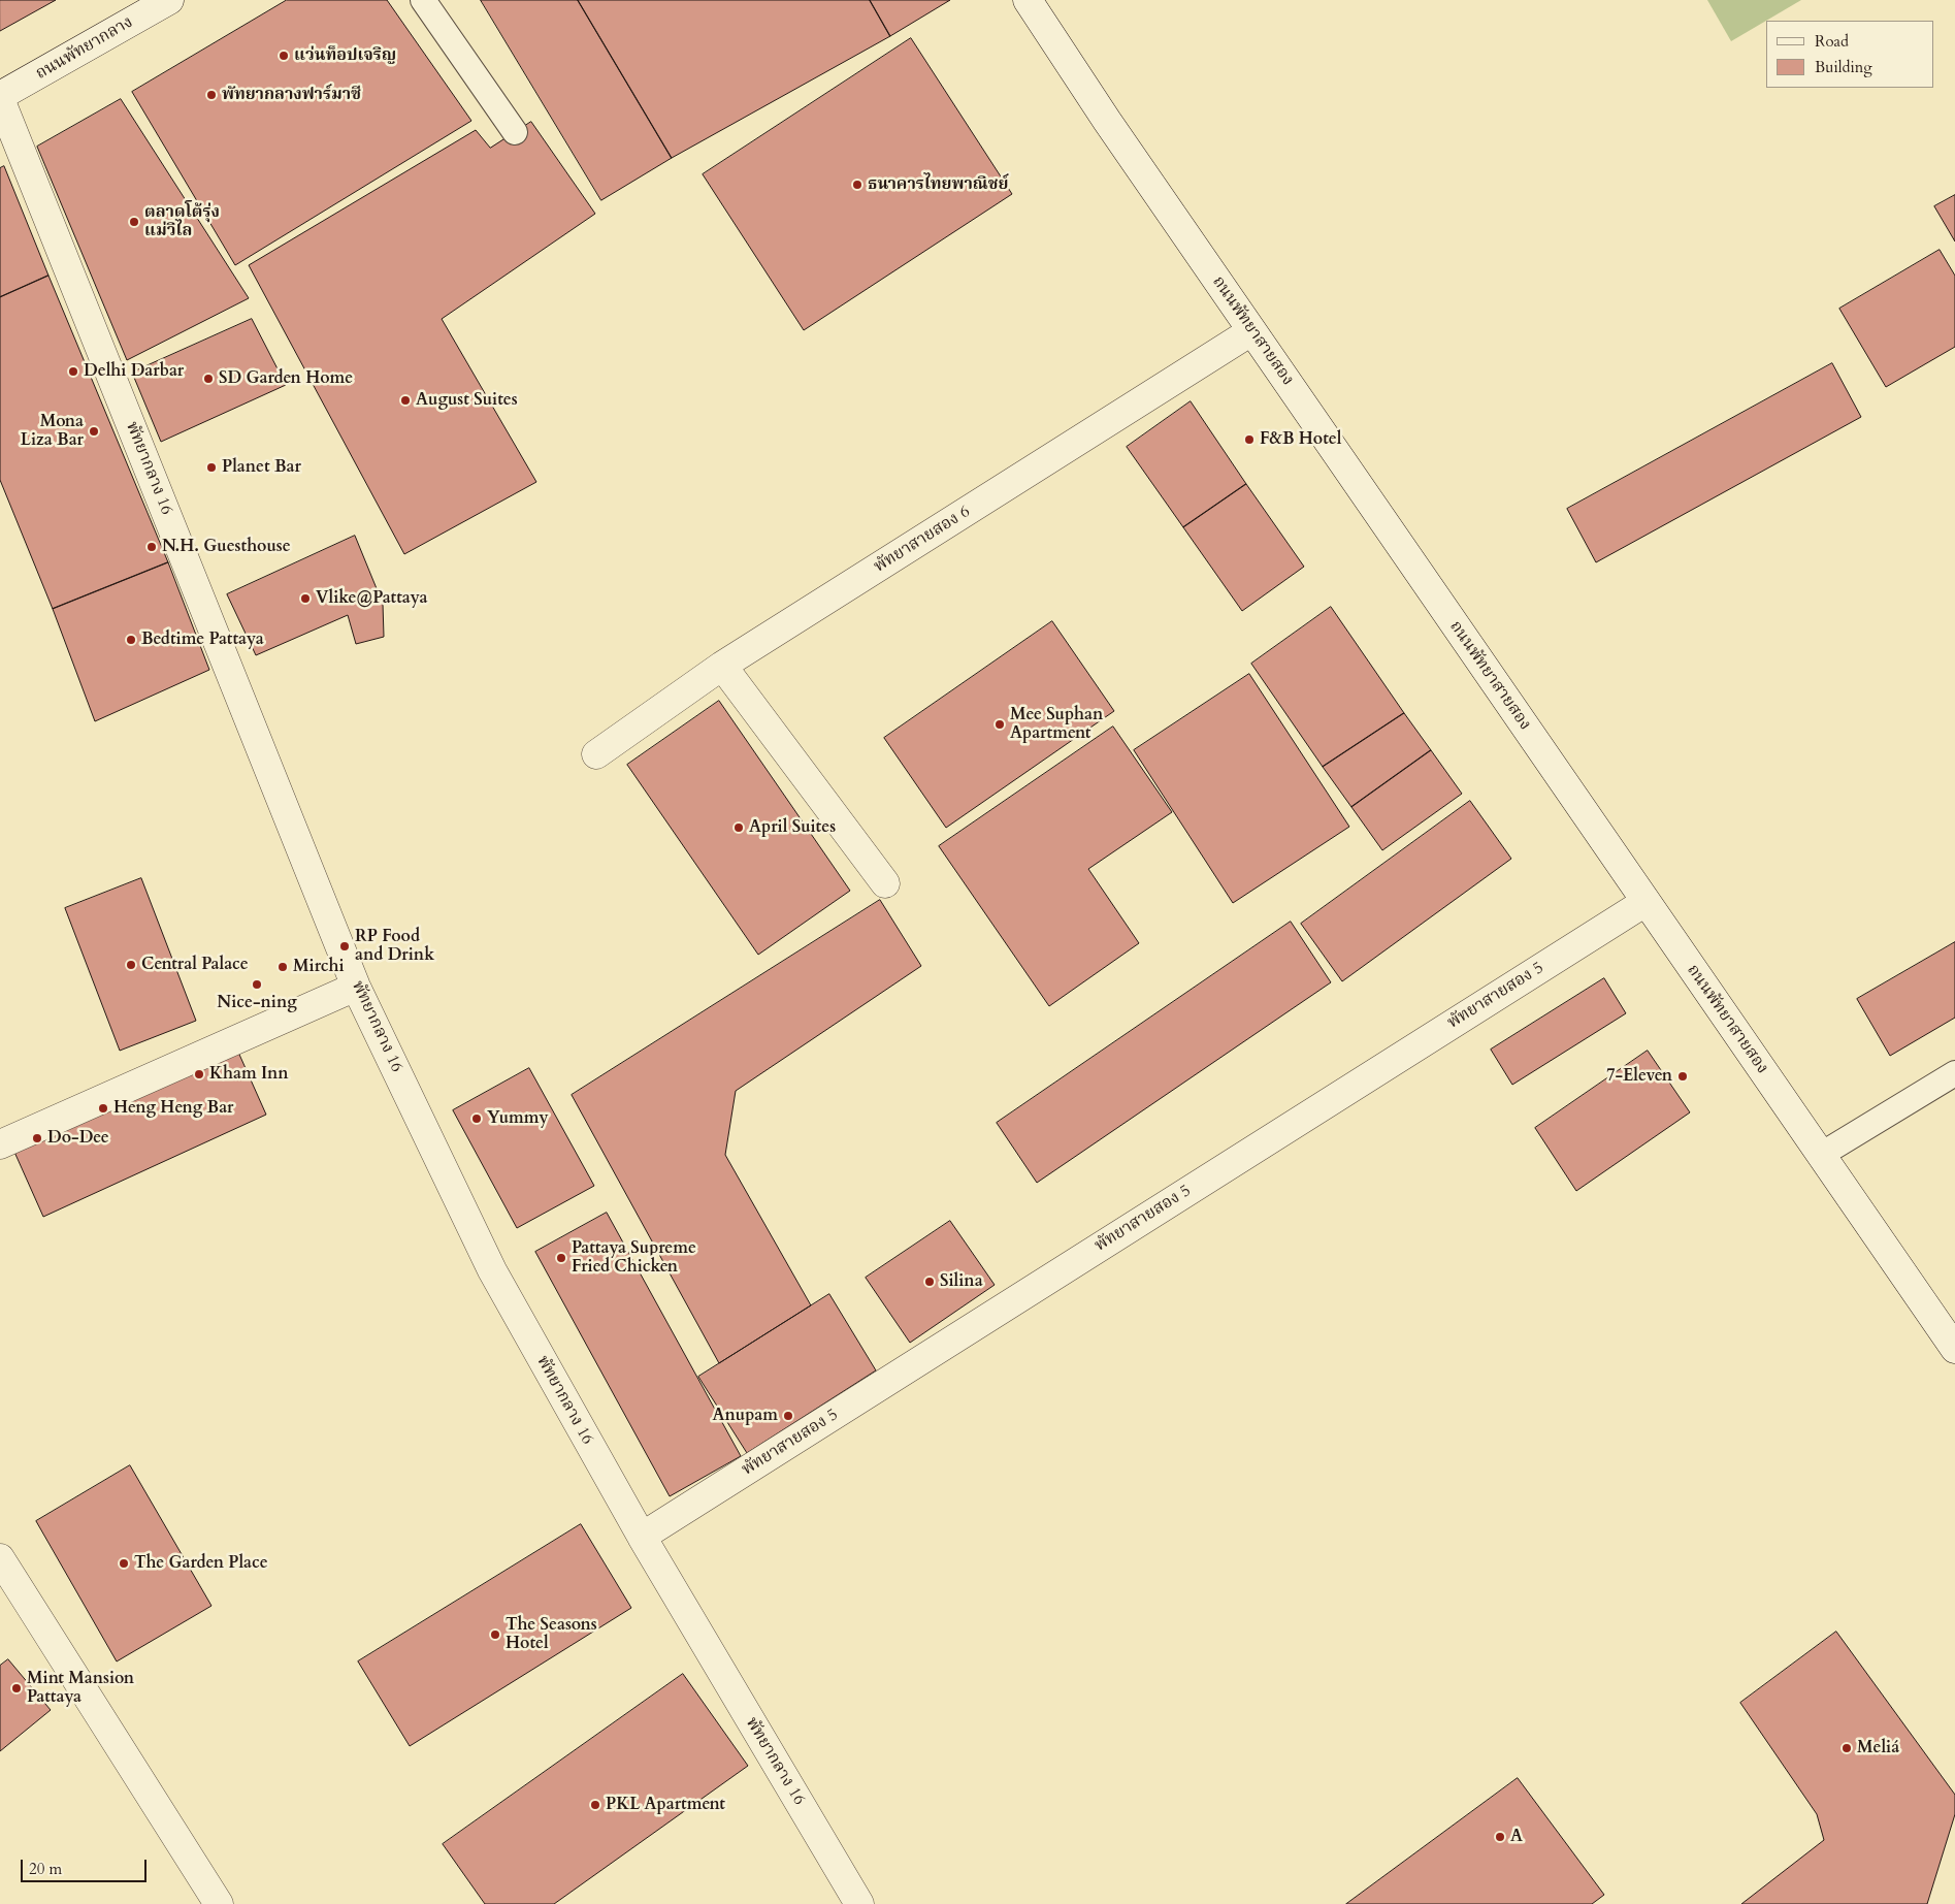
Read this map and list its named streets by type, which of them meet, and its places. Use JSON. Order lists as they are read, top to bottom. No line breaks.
{"streets":{"street":["ถนนพัทยากลาง","ถนนพัทยาสายสอง","พัทยากลาง 16","พัทยาสายสอง 6","พัทยาสายสอง 5"]},"crossings":[["ถนนพัทยากลาง","พัทยากลาง 16"],["ถนนพัทยาสายสอง","พัทยาสายสอง 6"],["ถนนพัทยาสายสอง","พัทยาสายสอง 5"],["พัทยากลาง 16","พัทยาสายสอง 5"]],"places":["แว่นท็อปเจริญ","พัทยากลางฟาร์มาซี","ธนาคารไทยพาณิชย์","ตลาดโต้รุ่ง แม่วิไล","Delhi Darbar","SD Garden Home","August Suites","Mona Liza Bar","F&B Hotel","Planet Bar","N.H. Guesthouse","Vlike@Pattaya","Bedtime Pattaya","Mee Suphan Apartment","April Suites","RP Food and Drink","Central Palace","Mirchi","Nice-ning","Kham Inn","7-Eleven","Heng Heng Bar","Yummy","Do-Dee","Pattaya Supreme Fried Chicken","Silina","Anupam","The Garden Place","The Seasons Hotel","Mint Mansion Pattaya","Meliá","PKL Apartment","A"],"legend":["Road","Building"],"scale_bar":"20 m"}
